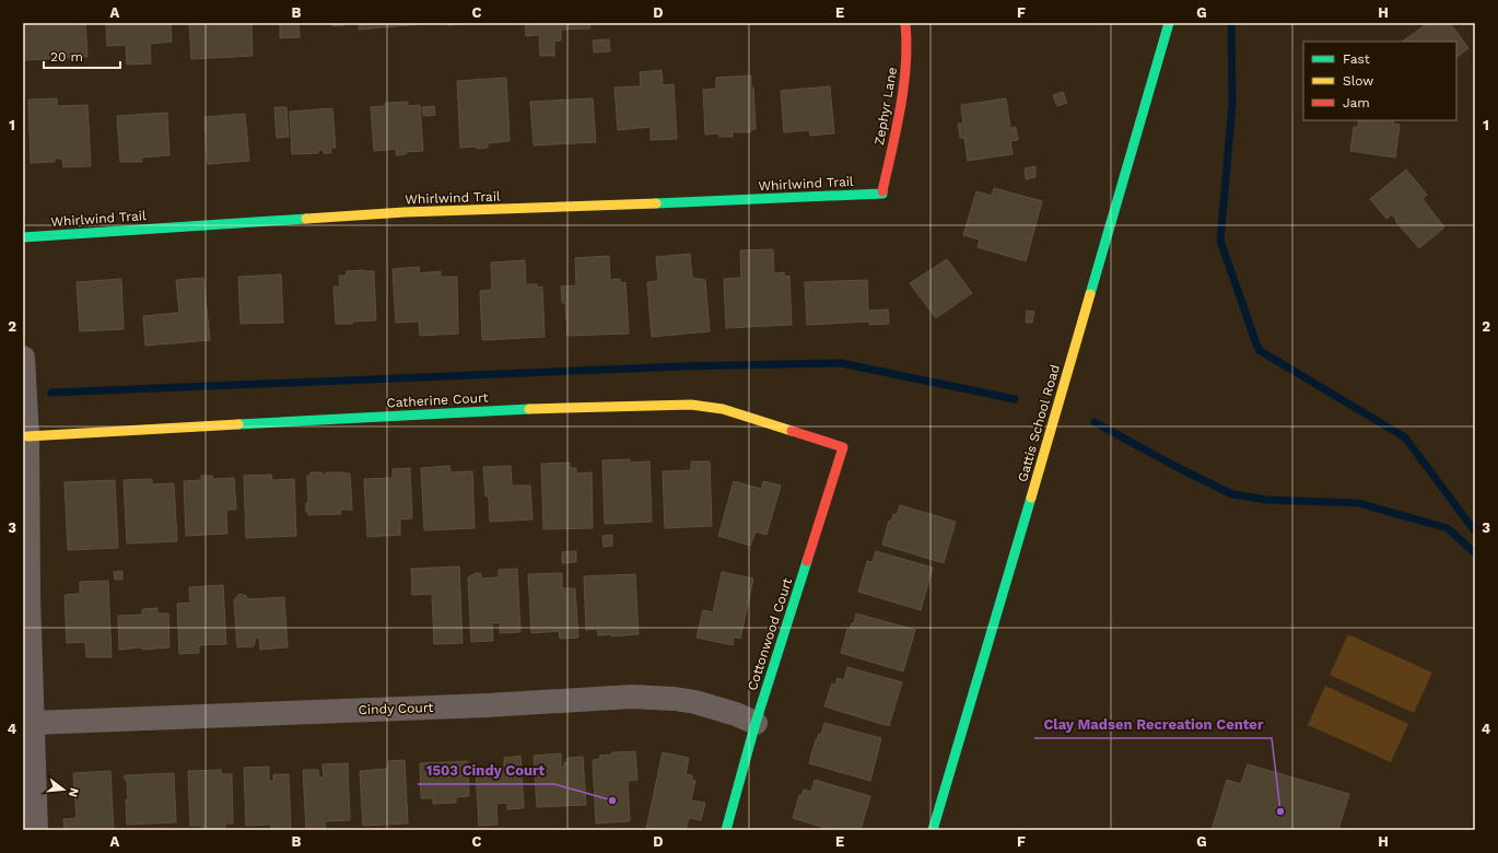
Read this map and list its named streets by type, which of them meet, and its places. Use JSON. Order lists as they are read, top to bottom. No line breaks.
{"streets":{"street":["Zephyr Lane","Whirlwind Trail","Catherine Court","Gattis School Road","Cottonwood Court","Cindy Court"]},"crossings":[["Zephyr Lane","Whirlwind Trail"],["Catherine Court","Cottonwood Court"],["Cottonwood Court","Cindy Court"]],"places":["1503 Cindy Court","Clay Madsen Recreation Center"],"legend":["Fast","Slow","Jam"],"scale_bar":"20 m","north":"right","grid":{"columns":["A","B","C","D","E","F","G","H"],"rows":["1","2","3","4"]}}
